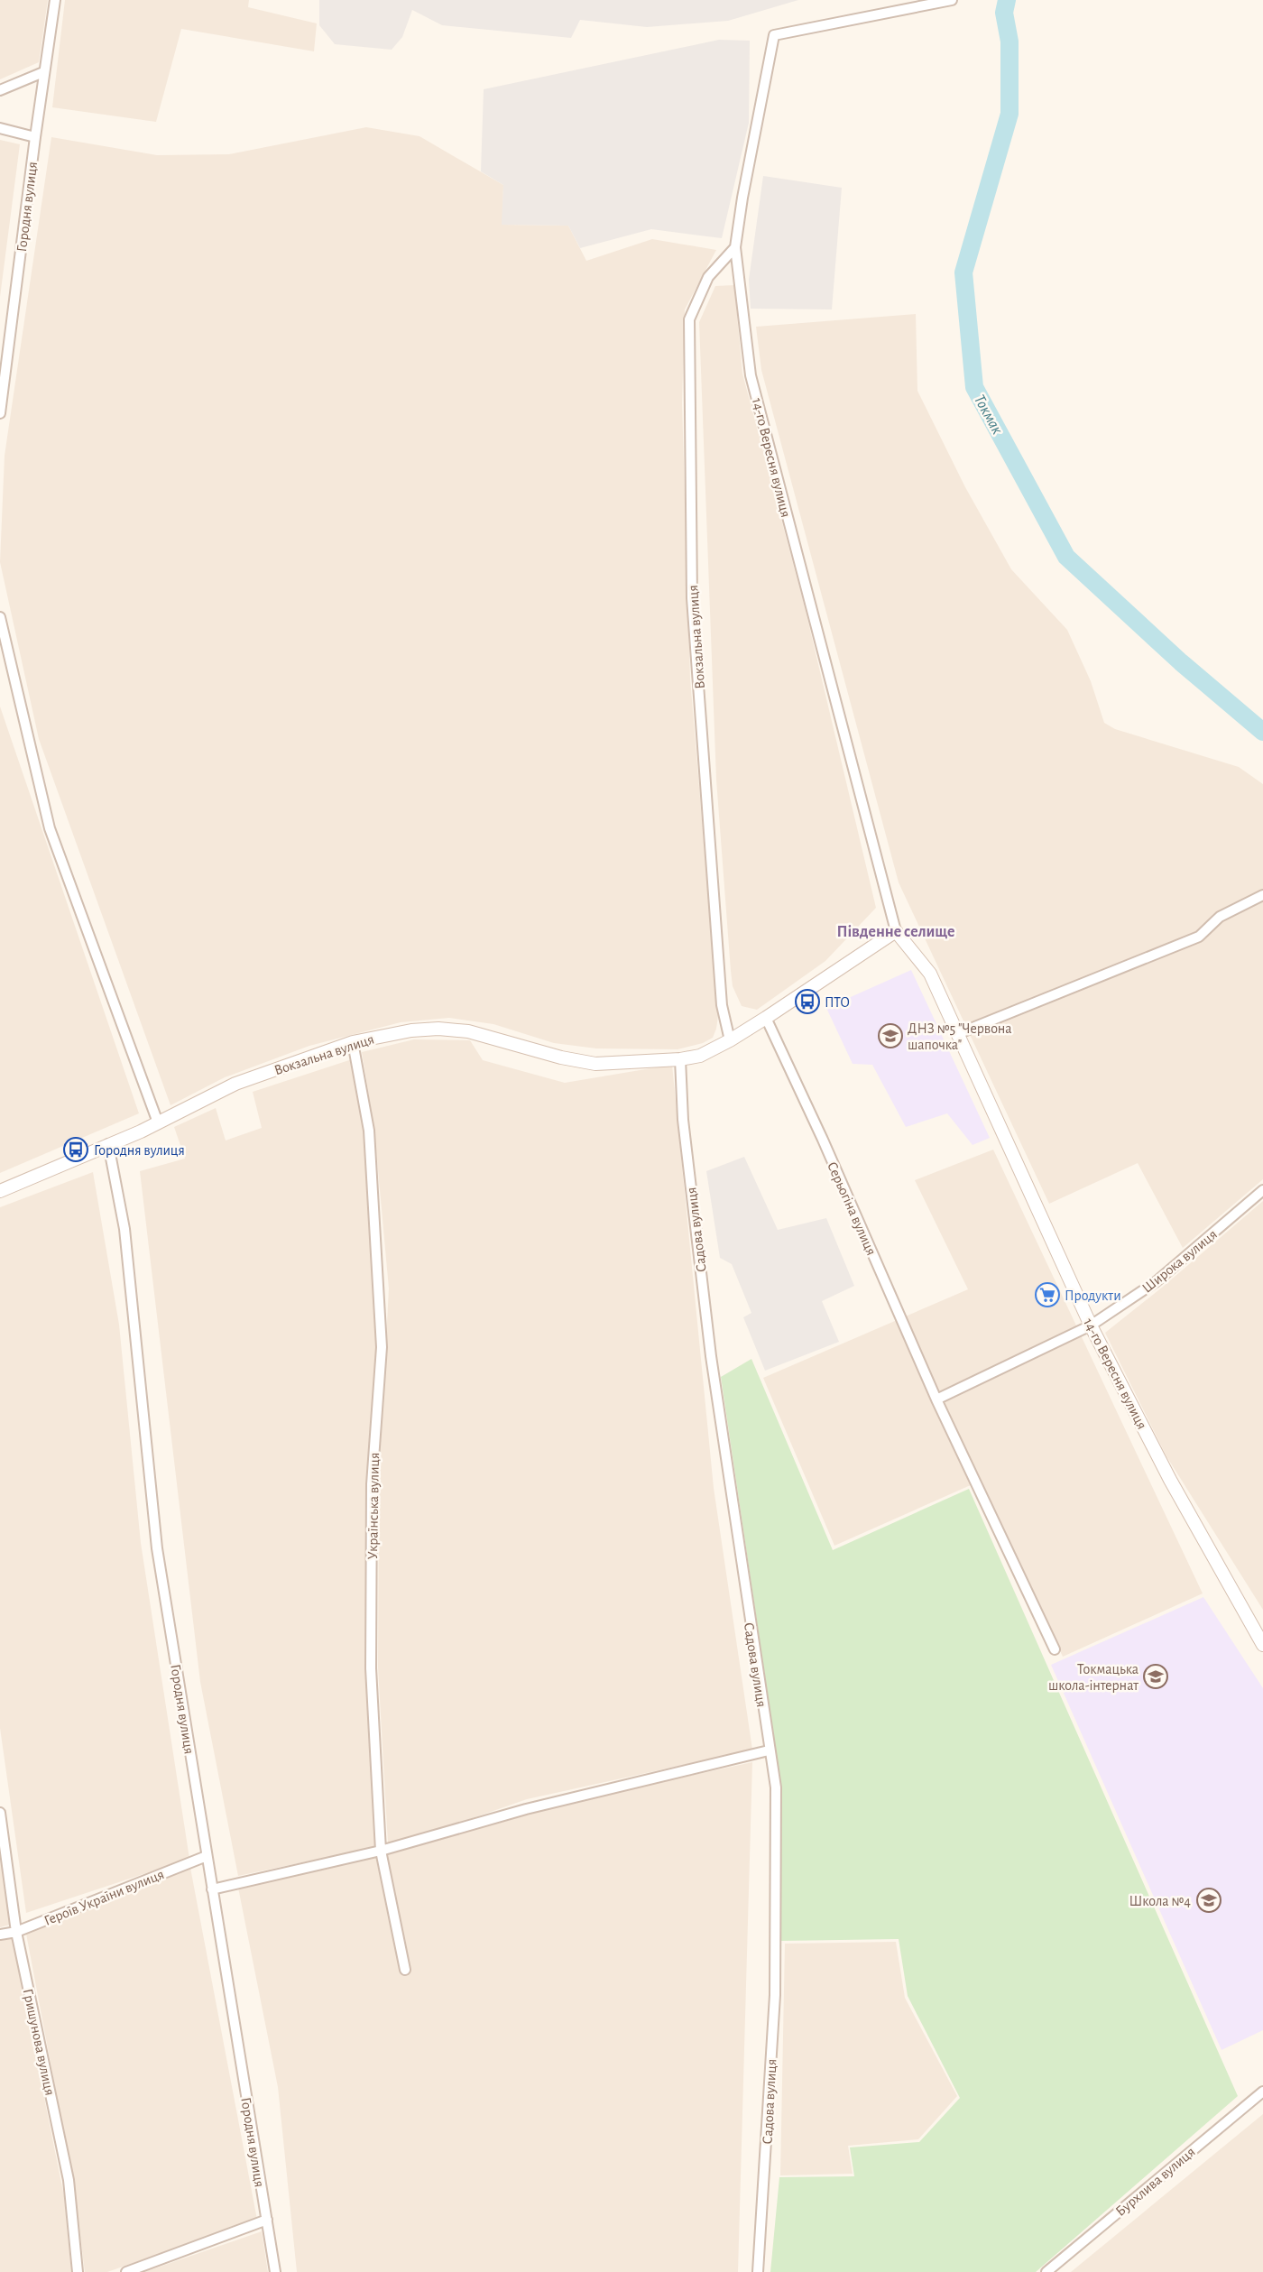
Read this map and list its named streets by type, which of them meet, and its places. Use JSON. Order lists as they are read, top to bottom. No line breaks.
{"streets":{"street":["Городня вулиця","14-го Вересня вулиця","Вокзальна вулиця","Серьогіна вулиця","Садова вулиця","Широка вулиця","Українська вулиця","Героїв України вулиця","Гришунова вулиця","Бурхлива вулиця"]},"crossings":[["Городня вулиця","Вокзальна вулиця"],["Городня вулиця","Героїв України вулиця"],["14-го Вересня вулиця","Вокзальна вулиця"],["14-го Вересня вулиця","Широка вулиця"],["Вокзальна вулиця","Серьогіна вулиця"],["Вокзальна вулиця","Садова вулиця"],["Вокзальна вулиця","Українська вулиця"],["Героїв України вулиця","Гришунова вулиця"]],"districts":["Південне селище"],"water":["Токмак"],"places":{"bus stop":["ПТО","Городня вулиця"],"school or university":["ДНЗ №5 \"Червона шапочка\"","Токмацька школа-інтернат","Школа №4"],"supermarket":["Продукти"]}}
